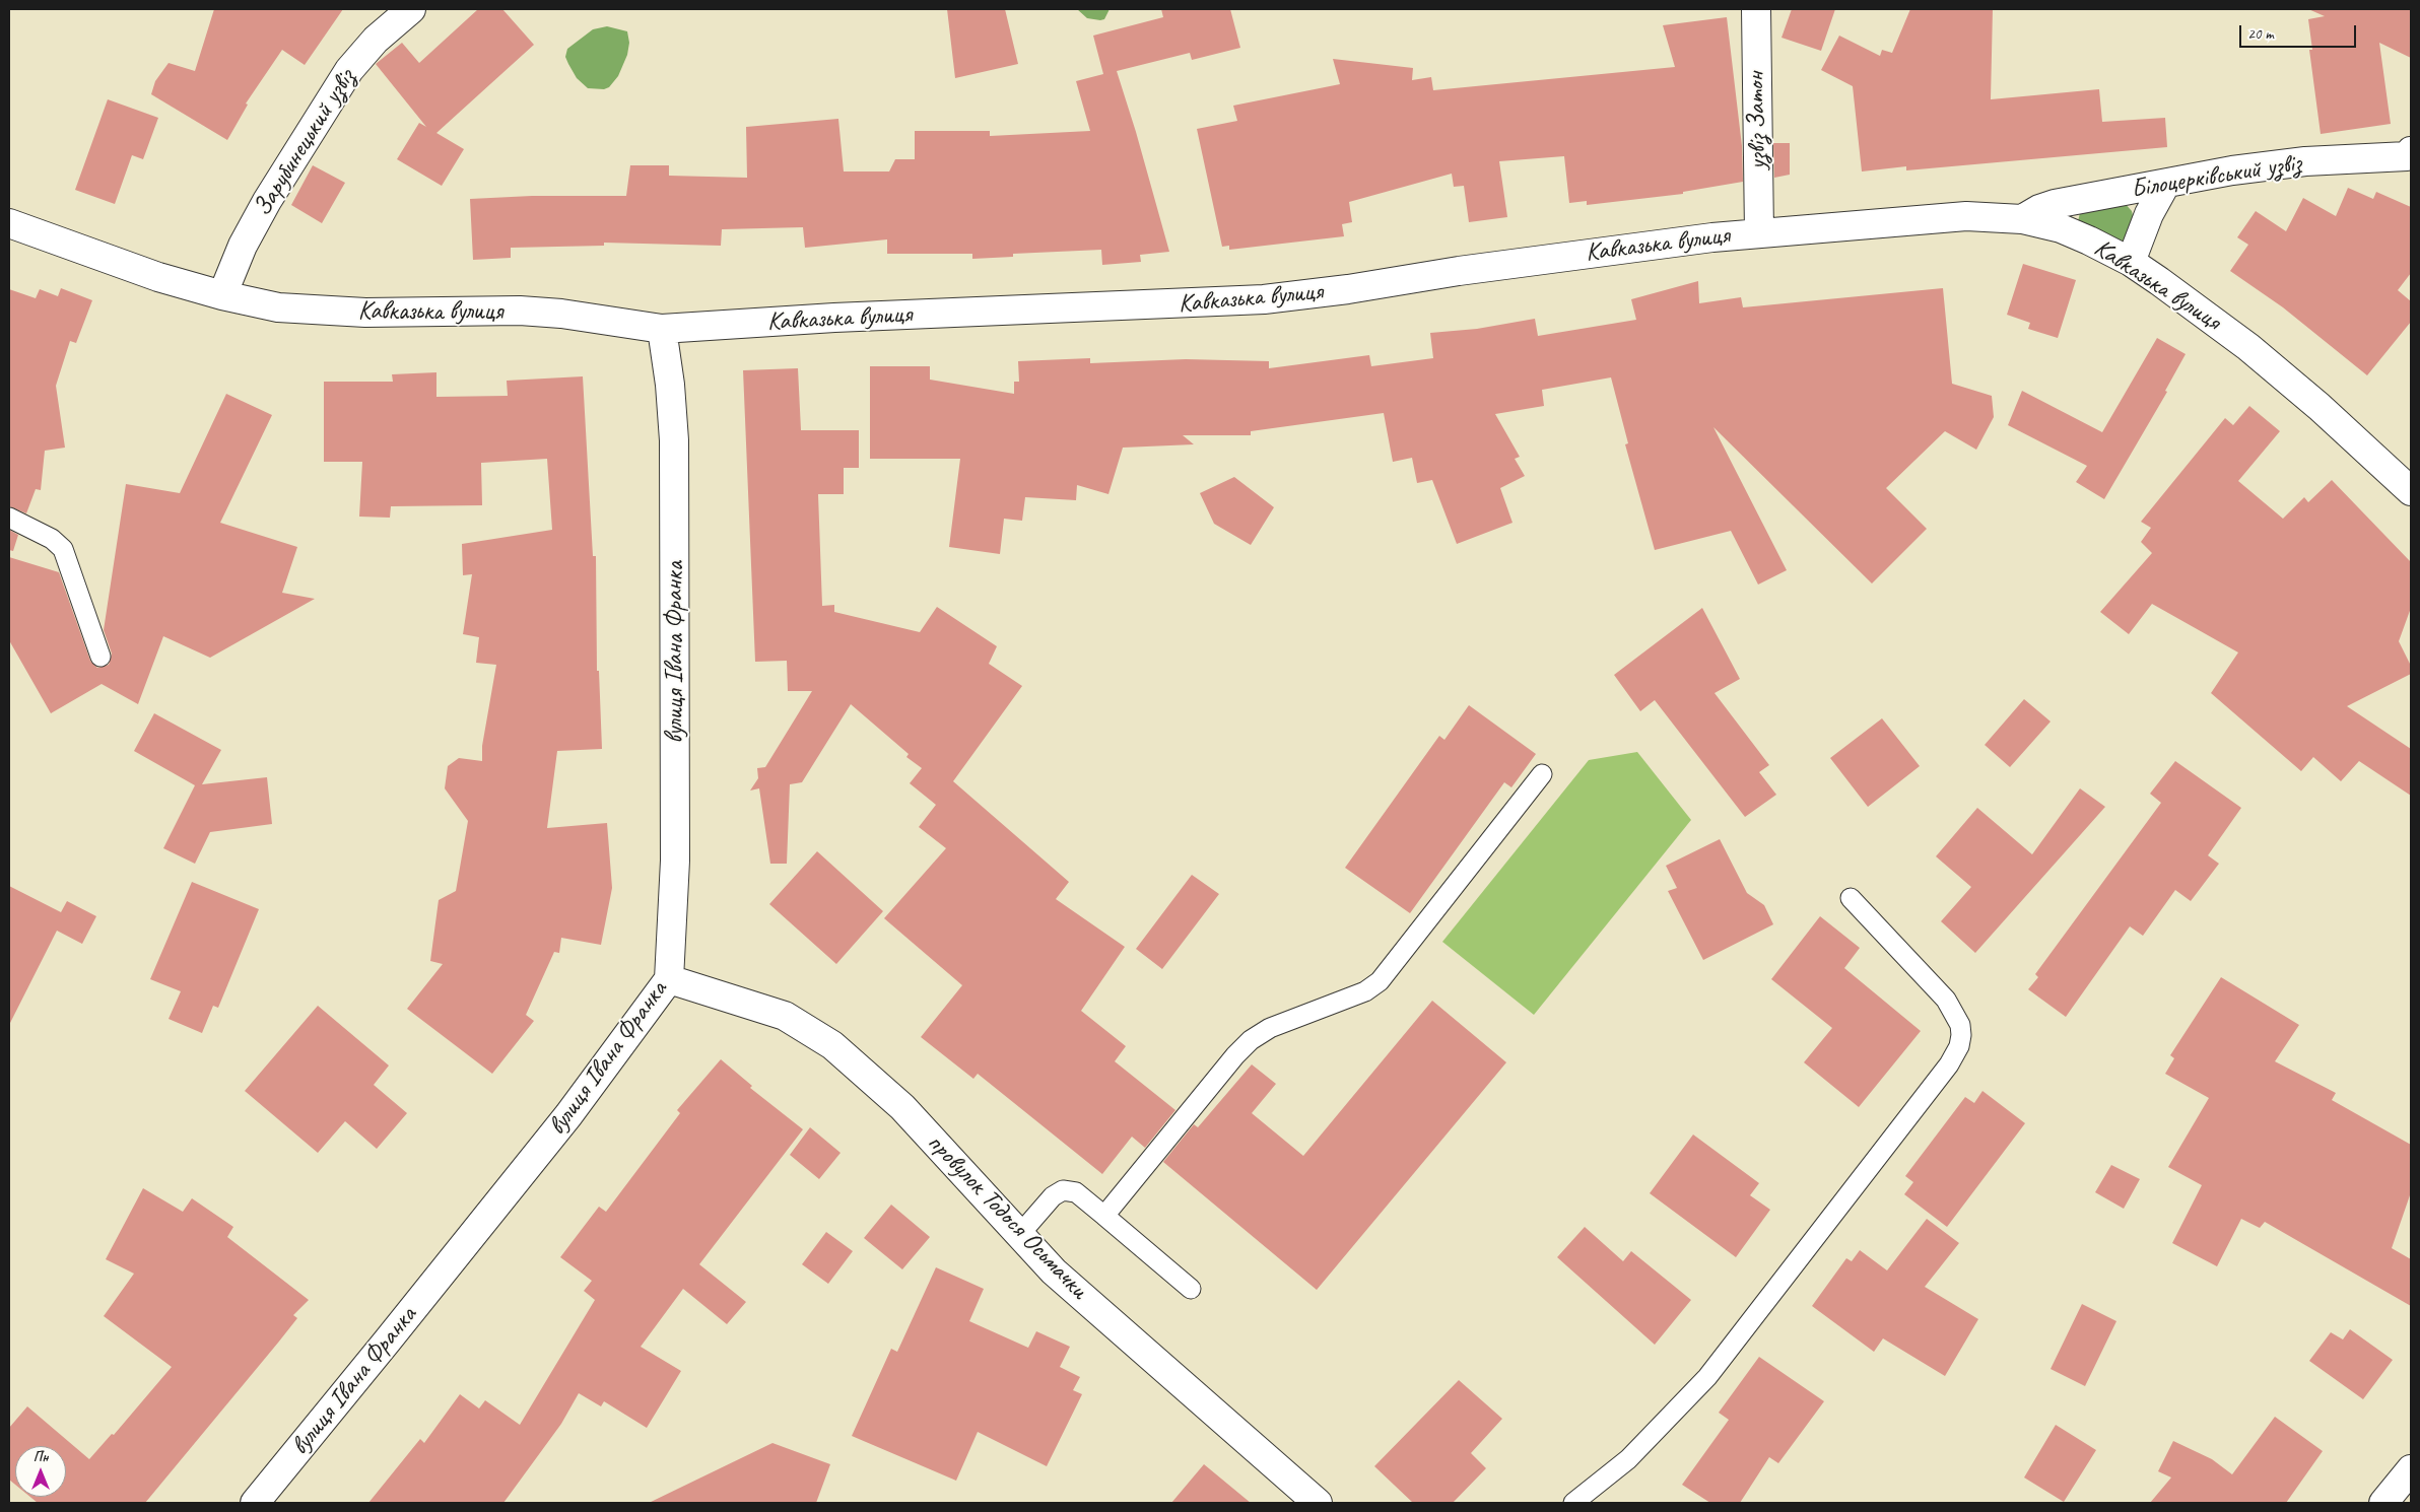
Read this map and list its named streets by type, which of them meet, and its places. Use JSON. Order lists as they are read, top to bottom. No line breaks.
{"streets":{"street":["узвіз Затон","Зарубинецький узвіз","Білоцерківський узвіз","Кавказька вулиця","вулиця Івана Франка","провулок Тодося Осьмачки"]},"crossings":[["узвіз Затон","Кавказька вулиця"],["Зарубинецький узвіз","Кавказька вулиця"],["Білоцерківський узвіз","Кавказька вулиця"],["Кавказька вулиця","вулиця Івана Франка"],["вулиця Івана Франка","провулок Тодося Осьмачки"]],"scale_bar":"20 m","north":"top"}
